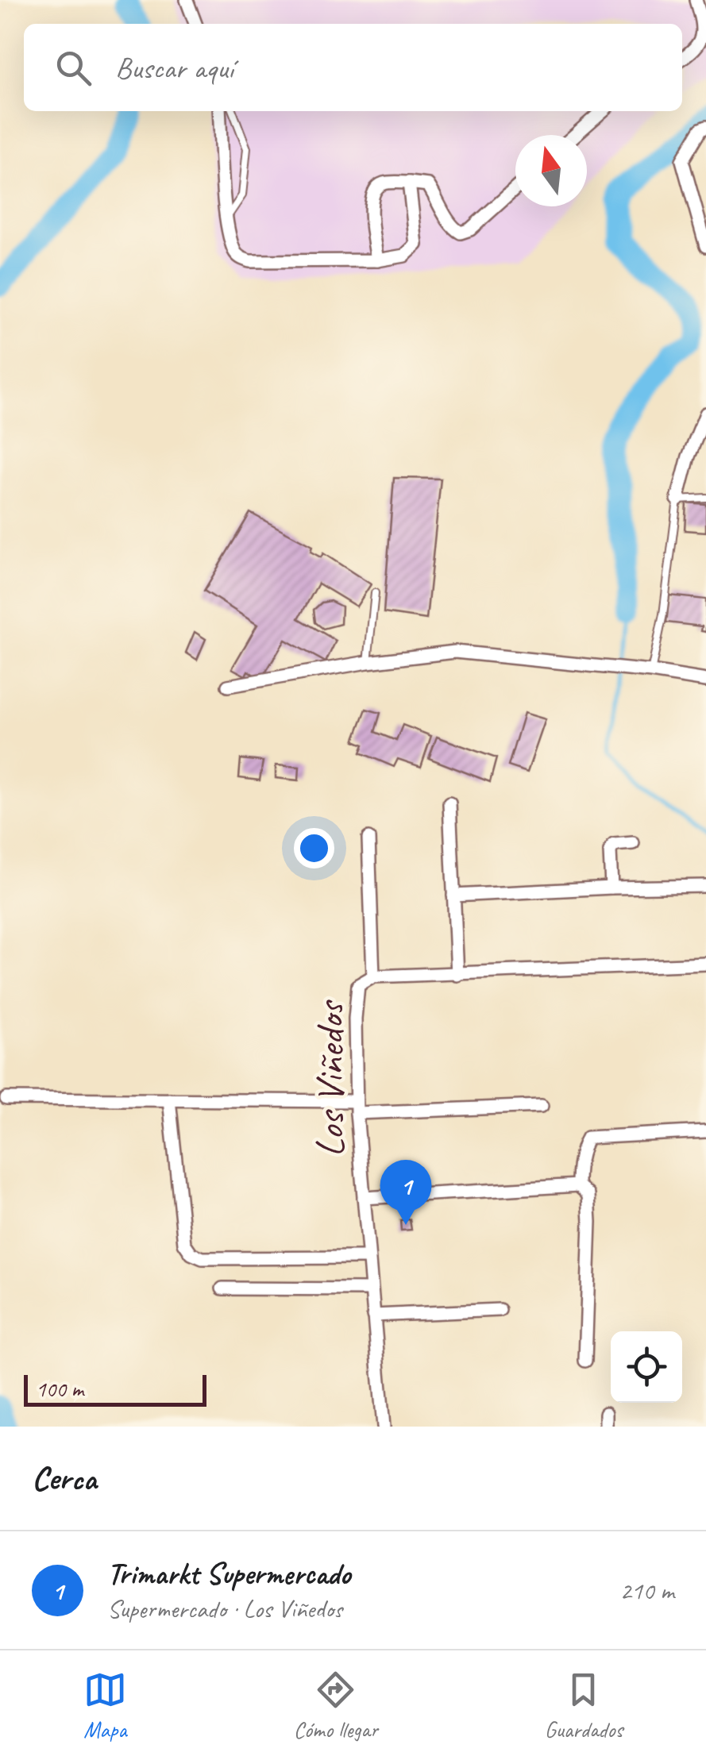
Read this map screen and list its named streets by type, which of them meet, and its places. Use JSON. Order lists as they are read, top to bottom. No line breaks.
{"streets":{"street":["Los Viñedos"]},"scale_bar":"100 m","north":"top","page":{"search":"Buscar aquí","pins":"1","scale":"100 m","heading":"Cerca","list":[{"mark":"1","name":"Trimarkt Supermercado","note":"Supermercado · Los Viñedos","value":"210 m"}],"nav":["Mapa","Cómo llegar","Guardados"]}}
